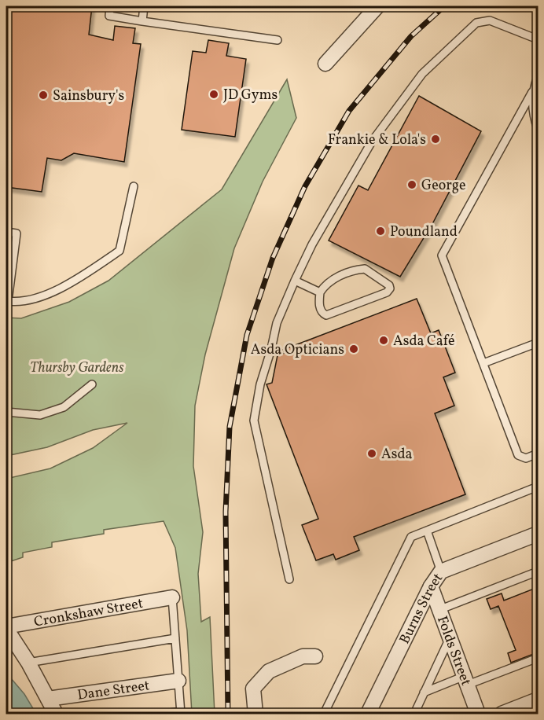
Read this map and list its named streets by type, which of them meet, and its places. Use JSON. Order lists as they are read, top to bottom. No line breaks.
{"streets":{"street":["Burns Street","Cronkshaw Street","Folds Street","Dane Street"]},"crossings":[["Burns Street","Folds Street"]],"parks":["Thursby Gardens"],"places":["JD Gyms","Sainsbury's","Frankie & Lola's","George","Poundland","Asda Café","Asda Opticians","Asda"]}
